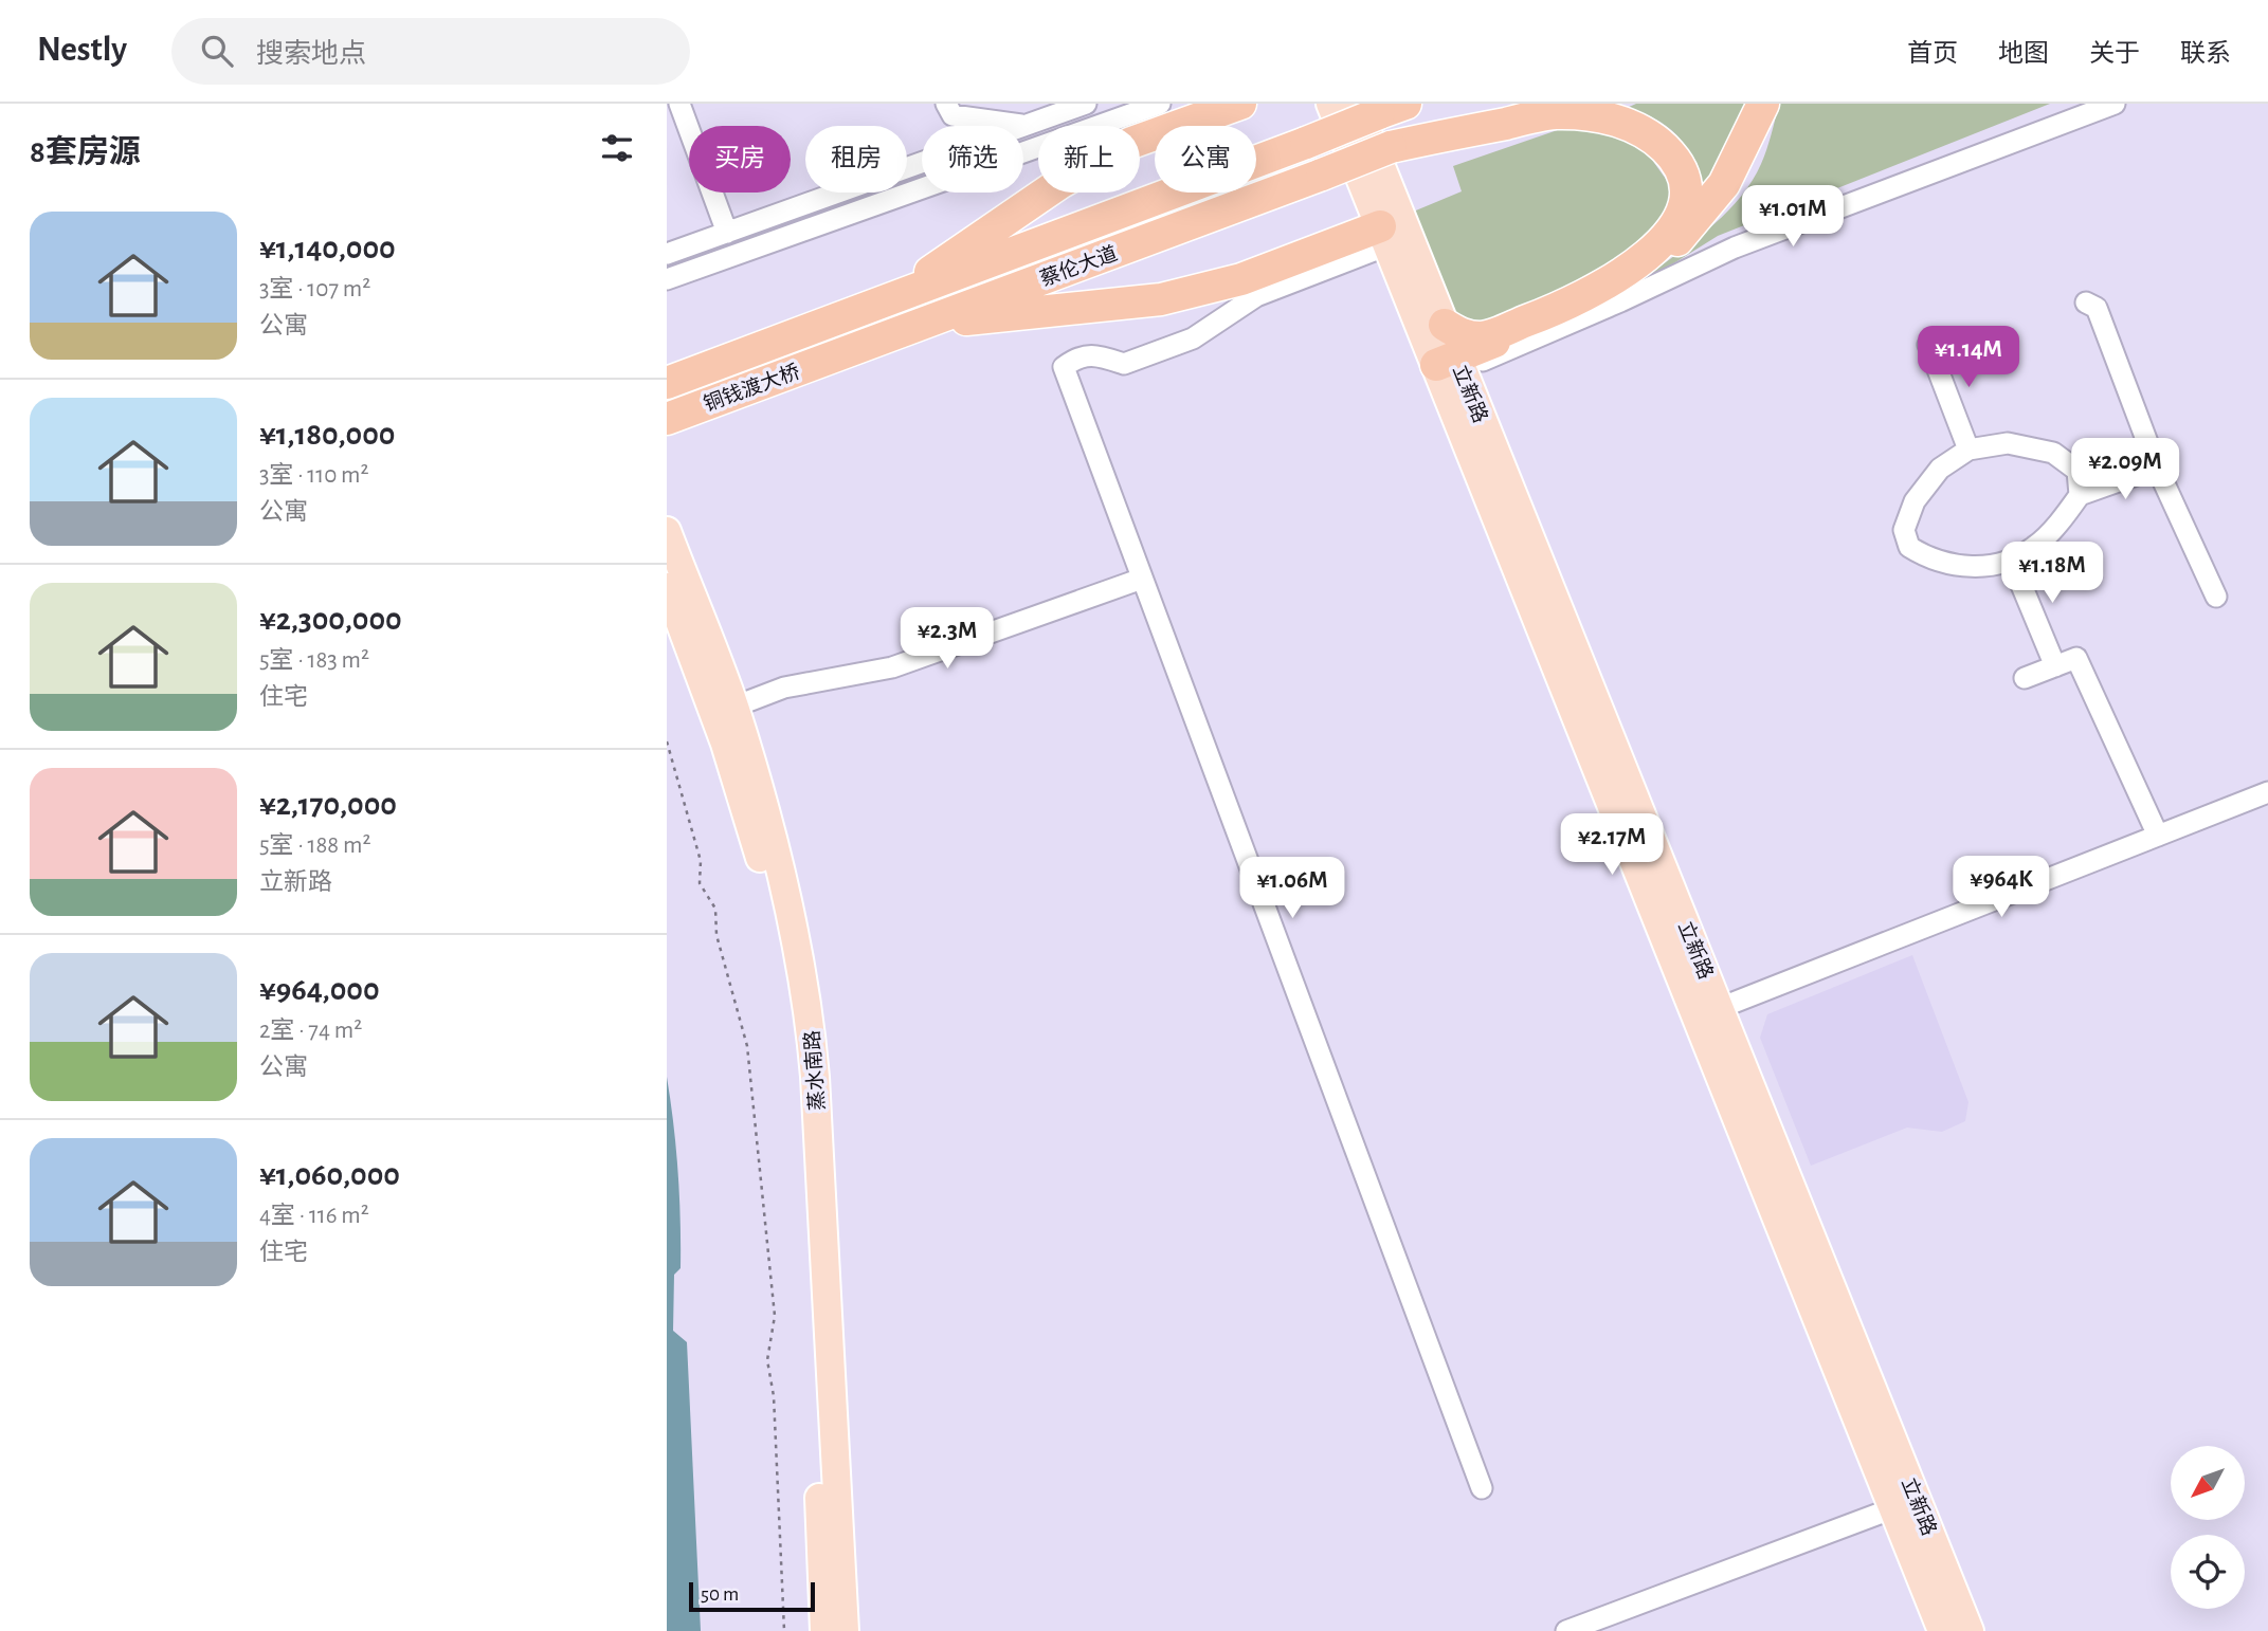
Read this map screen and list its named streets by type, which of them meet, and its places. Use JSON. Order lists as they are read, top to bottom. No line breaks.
{"streets":{"highway":["蔡伦大道","铜钱渡大桥"],"main road":["立新路","蒸水南路"]},"crossings":[["蔡伦大道","铜钱渡大桥"],["蔡伦大道","立新路"]],"scale_bar":"50 m","north":"bottom left","page":{"header":"Nestly","search":"搜索地点","nav":["首页","地图","关于","联系"],"heading":"8套房源","chip":["买房","租房","筛选","新上","公寓"],"price":["¥1.01M","¥1.14M","¥2.09M","¥1.18M","¥2.3M","¥2.17M","¥964K","¥1.06M"],"list":[{"name":"¥1,140,000","note":"3室 · 107 m² · 公寓"},{"name":"¥1,180,000","note":"3室 · 110 m² · 公寓"},{"name":"¥2,300,000","note":"5室 · 183 m² · 住宅"},{"name":"¥2,170,000","note":"5室 · 188 m² · 立新路"},{"name":"¥964,000","note":"2室 · 74 m² · 公寓"},{"name":"¥1,060,000","note":"4室 · 116 m² · 住宅"}],"scale":"50 m"}}
